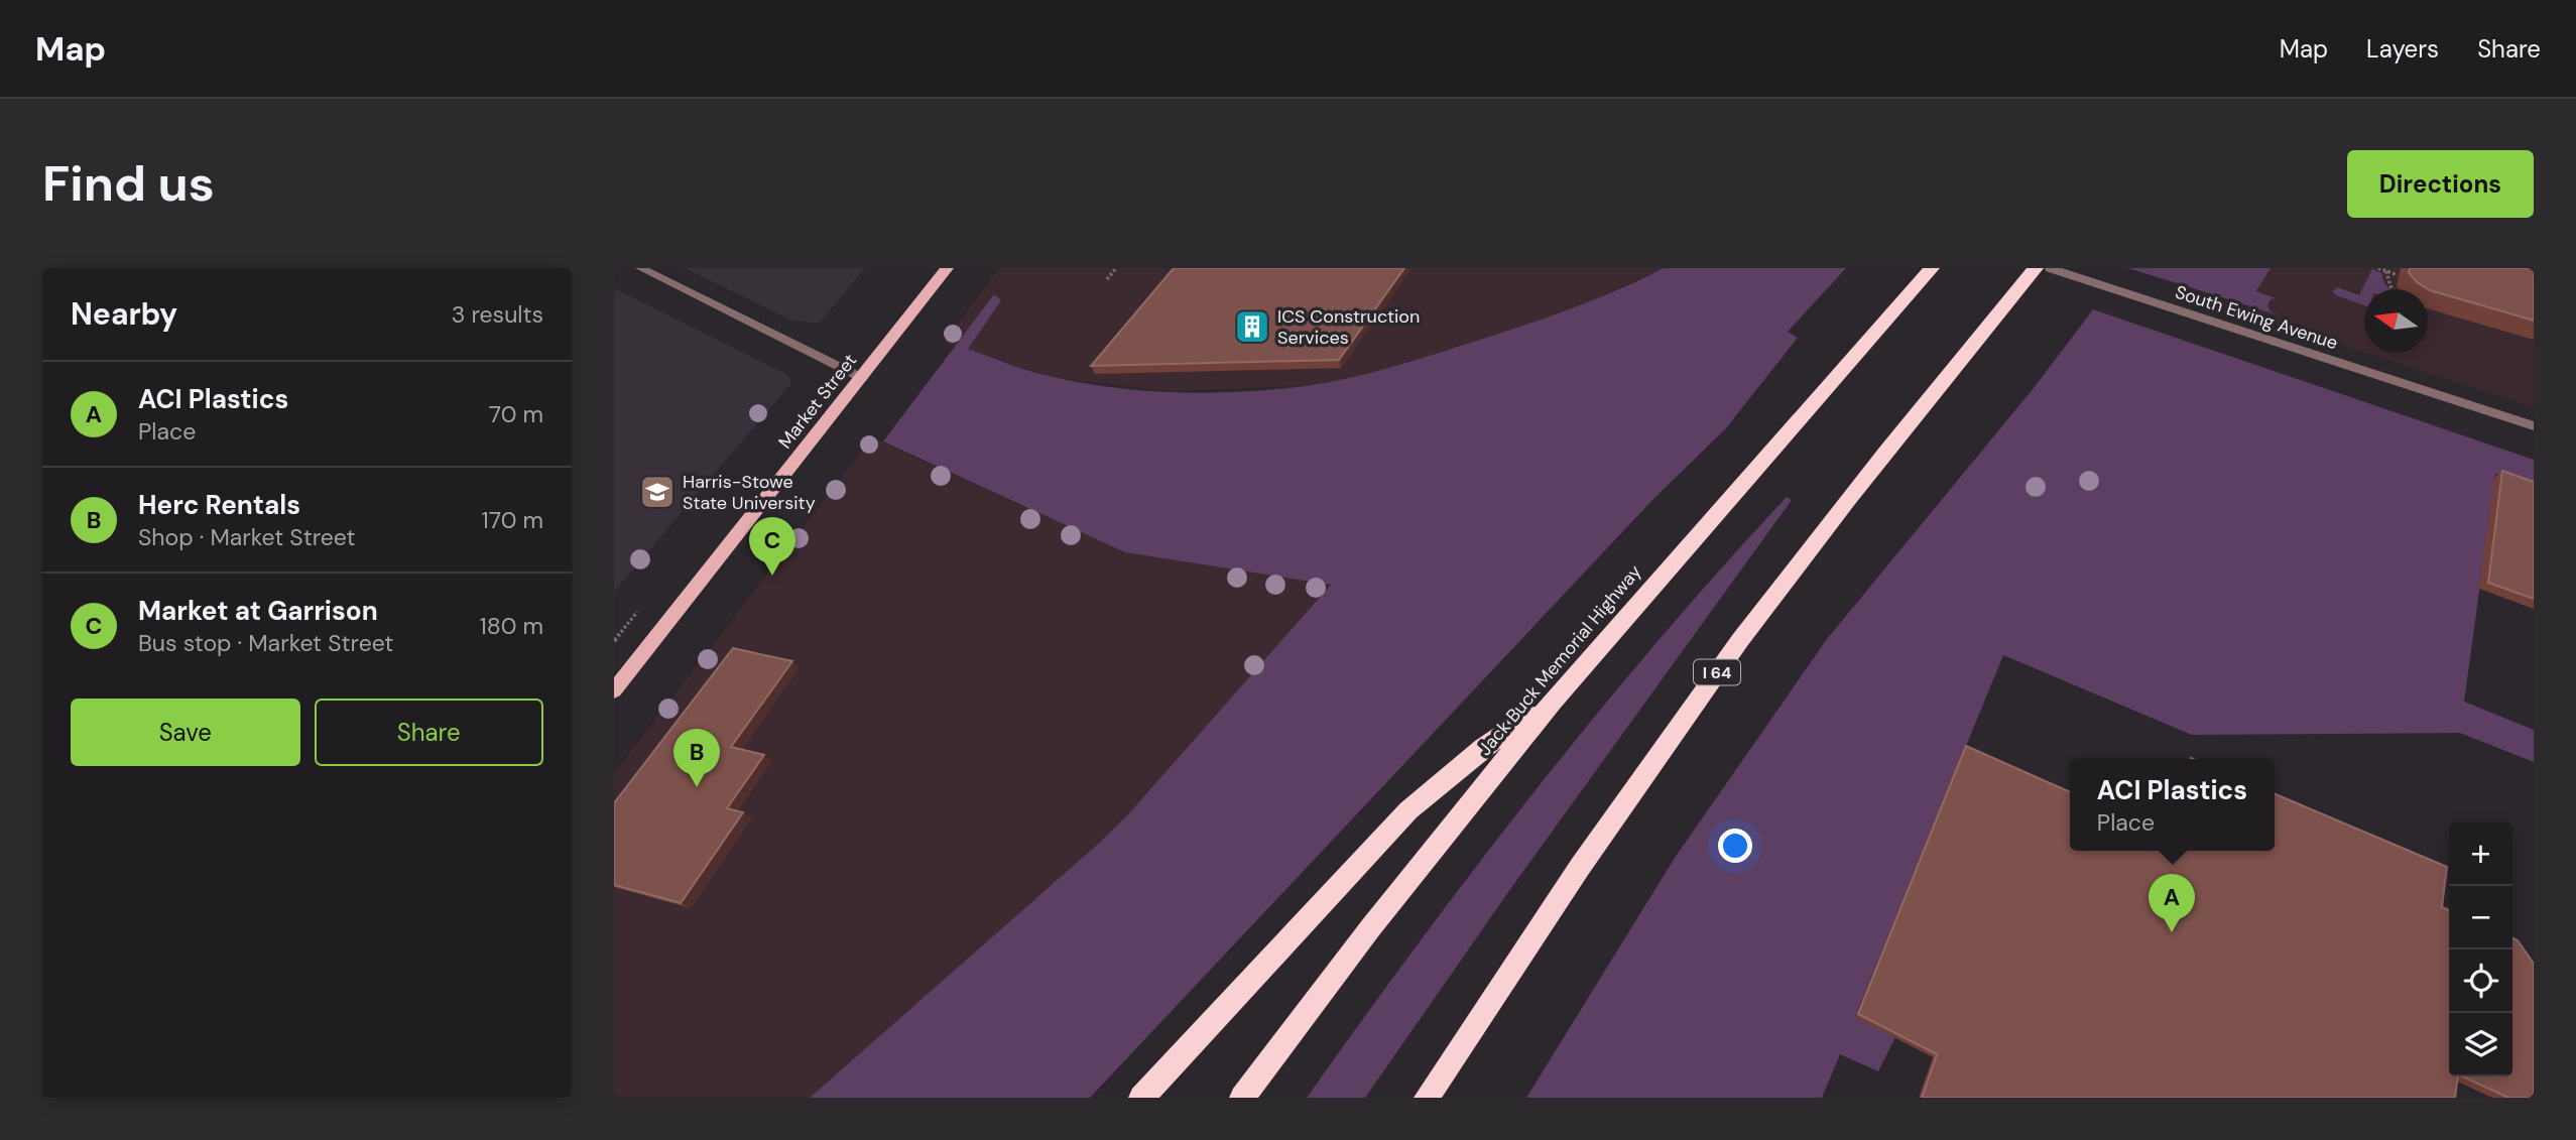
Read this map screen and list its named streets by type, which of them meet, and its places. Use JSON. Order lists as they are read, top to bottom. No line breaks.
{"streets":{"highway":["Jack Buck Memorial Highway","I 64"],"main road":["Market Street"],"street":["South Ewing Avenue"]},"places":{"building":["ICS Construction Services"],"school or university":["Harris-Stowe State University"]},"north":"left","page":{"header":"Map","nav":["Map","Layers","Share"],"buttons":["Directions",["Save","Share"]],"title":"Find us","heading":["Nearby","3 results"],"list":[{"mark":"A","name":"ACI Plastics","note":"Place","value":"70 m"},{"mark":"B","name":"Herc Rentals","note":"Shop · Market Street","value":"170 m"},{"mark":"C","name":"Market at Garrison","note":"Bus stop · Market Street","value":"180 m"}],"pins":["C","B","A"],"popup":["ACI Plastics","Place"],"map_buttons":["+","−"]}}
